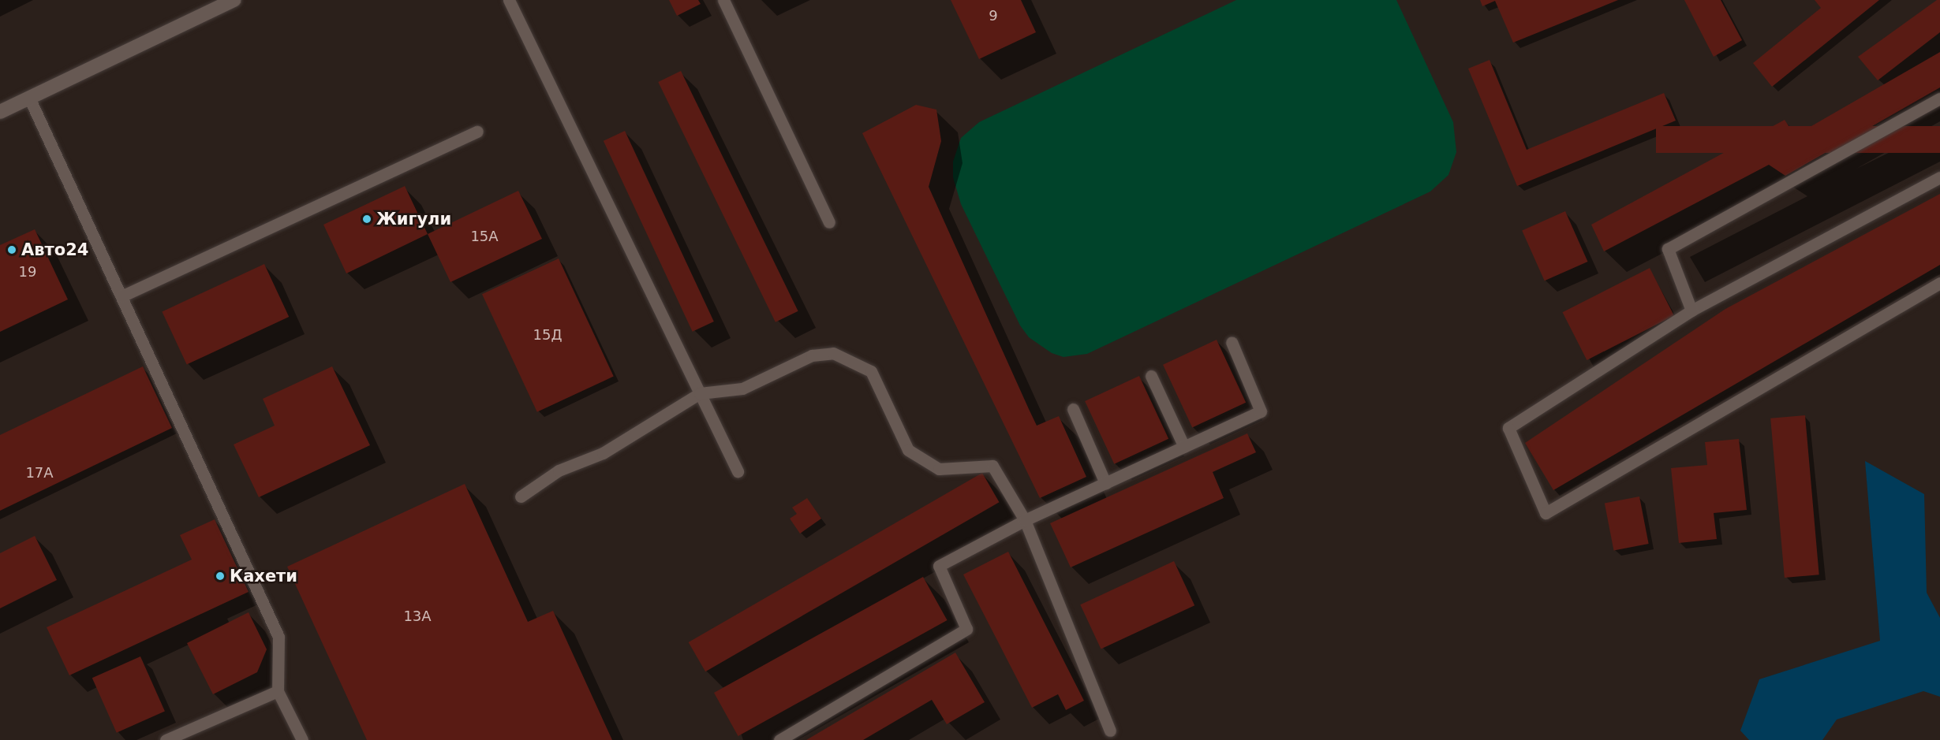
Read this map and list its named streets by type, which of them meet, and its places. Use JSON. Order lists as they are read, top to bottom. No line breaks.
{"places":["Жигули","Авто24","Кахети"],"house_numbers":["9","15А","19","15Д","17А","13А"]}
